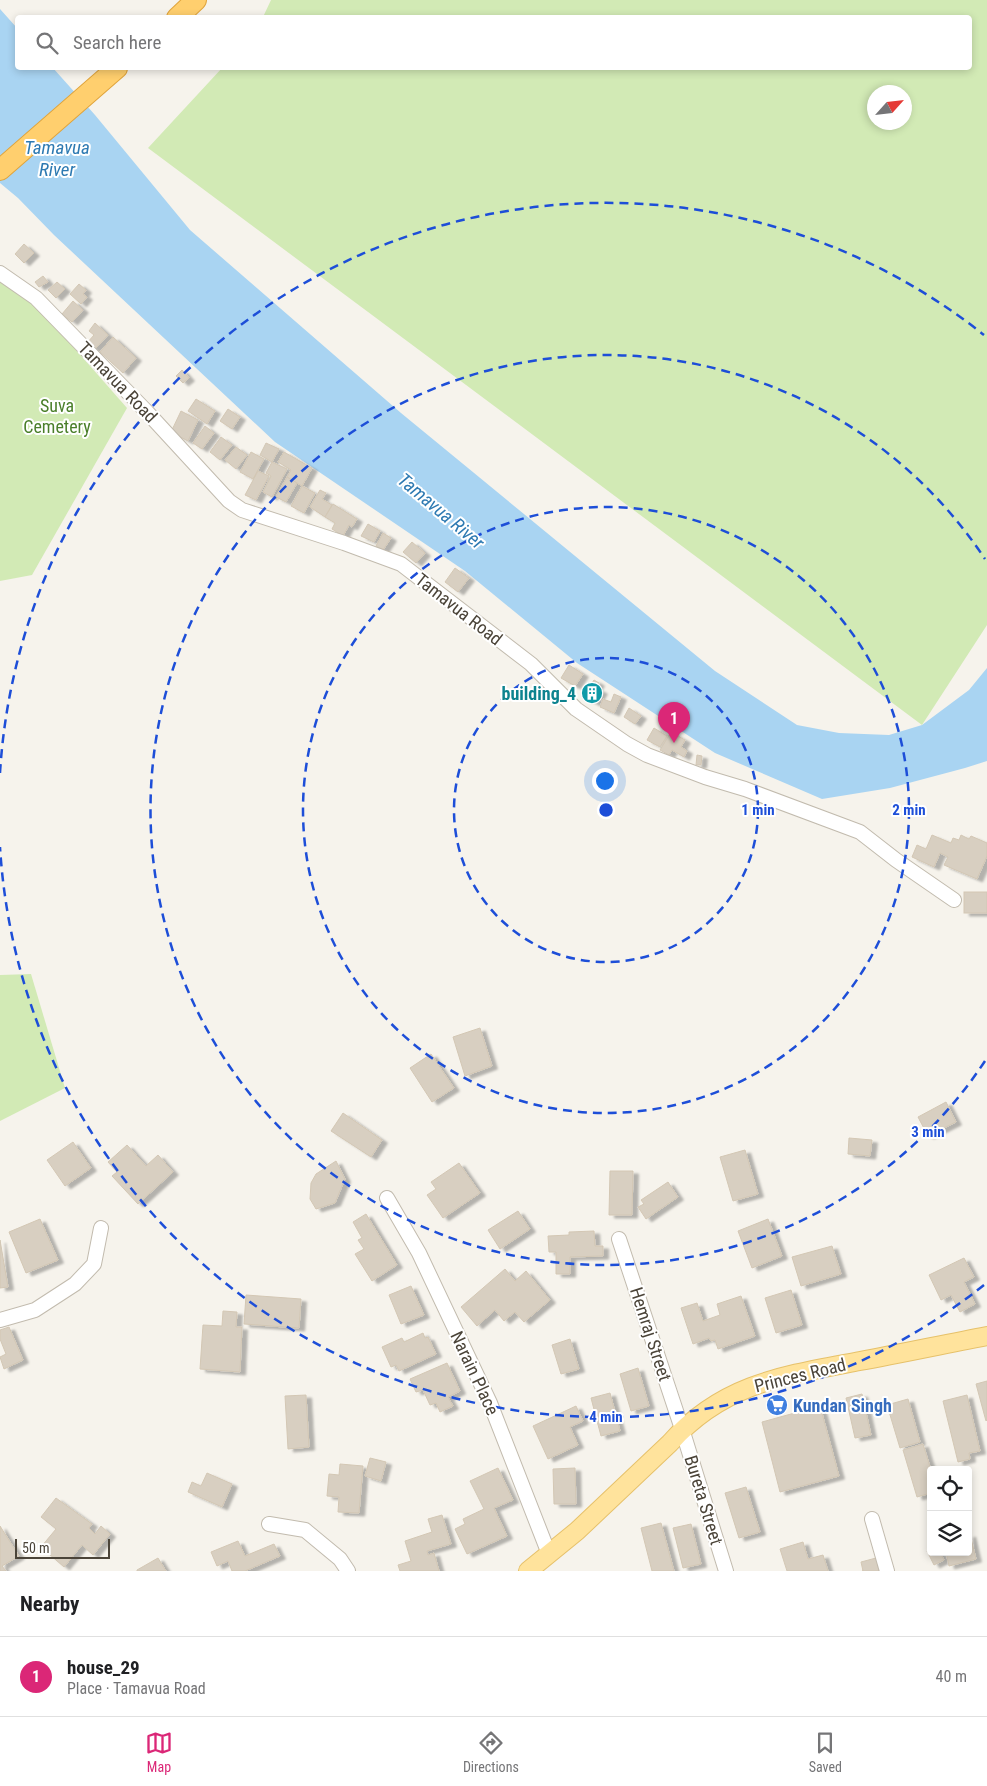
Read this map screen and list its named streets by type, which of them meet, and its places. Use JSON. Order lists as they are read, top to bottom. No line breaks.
{"streets":{"main road":["Princes Road"],"street":["Tamavua Road","Hemraj Street","Narain Place","Bureta Street"]},"crossings":[["Hemraj Street","Princes Road"],["Hemraj Street","Bureta Street"],["Narain Place","Princes Road"],["Princes Road","Bureta Street"]],"water":["Tamavua River"],"parks":["Suva Cemetery"],"places":{"building":["building_4"],"supermarket":["Kundan Singh"]},"scale_bar":"50 m","north":"top right","page":{"search":"Search here","pins":"1","scale":"50 m","heading":"Nearby","list":[{"mark":"1","name":"house_29","note":"Place · Tamavua Road","value":"40 m"}],"nav":["Map","Directions","Saved"]},"rings":["1 min","2 min","3 min","4 min"]}
